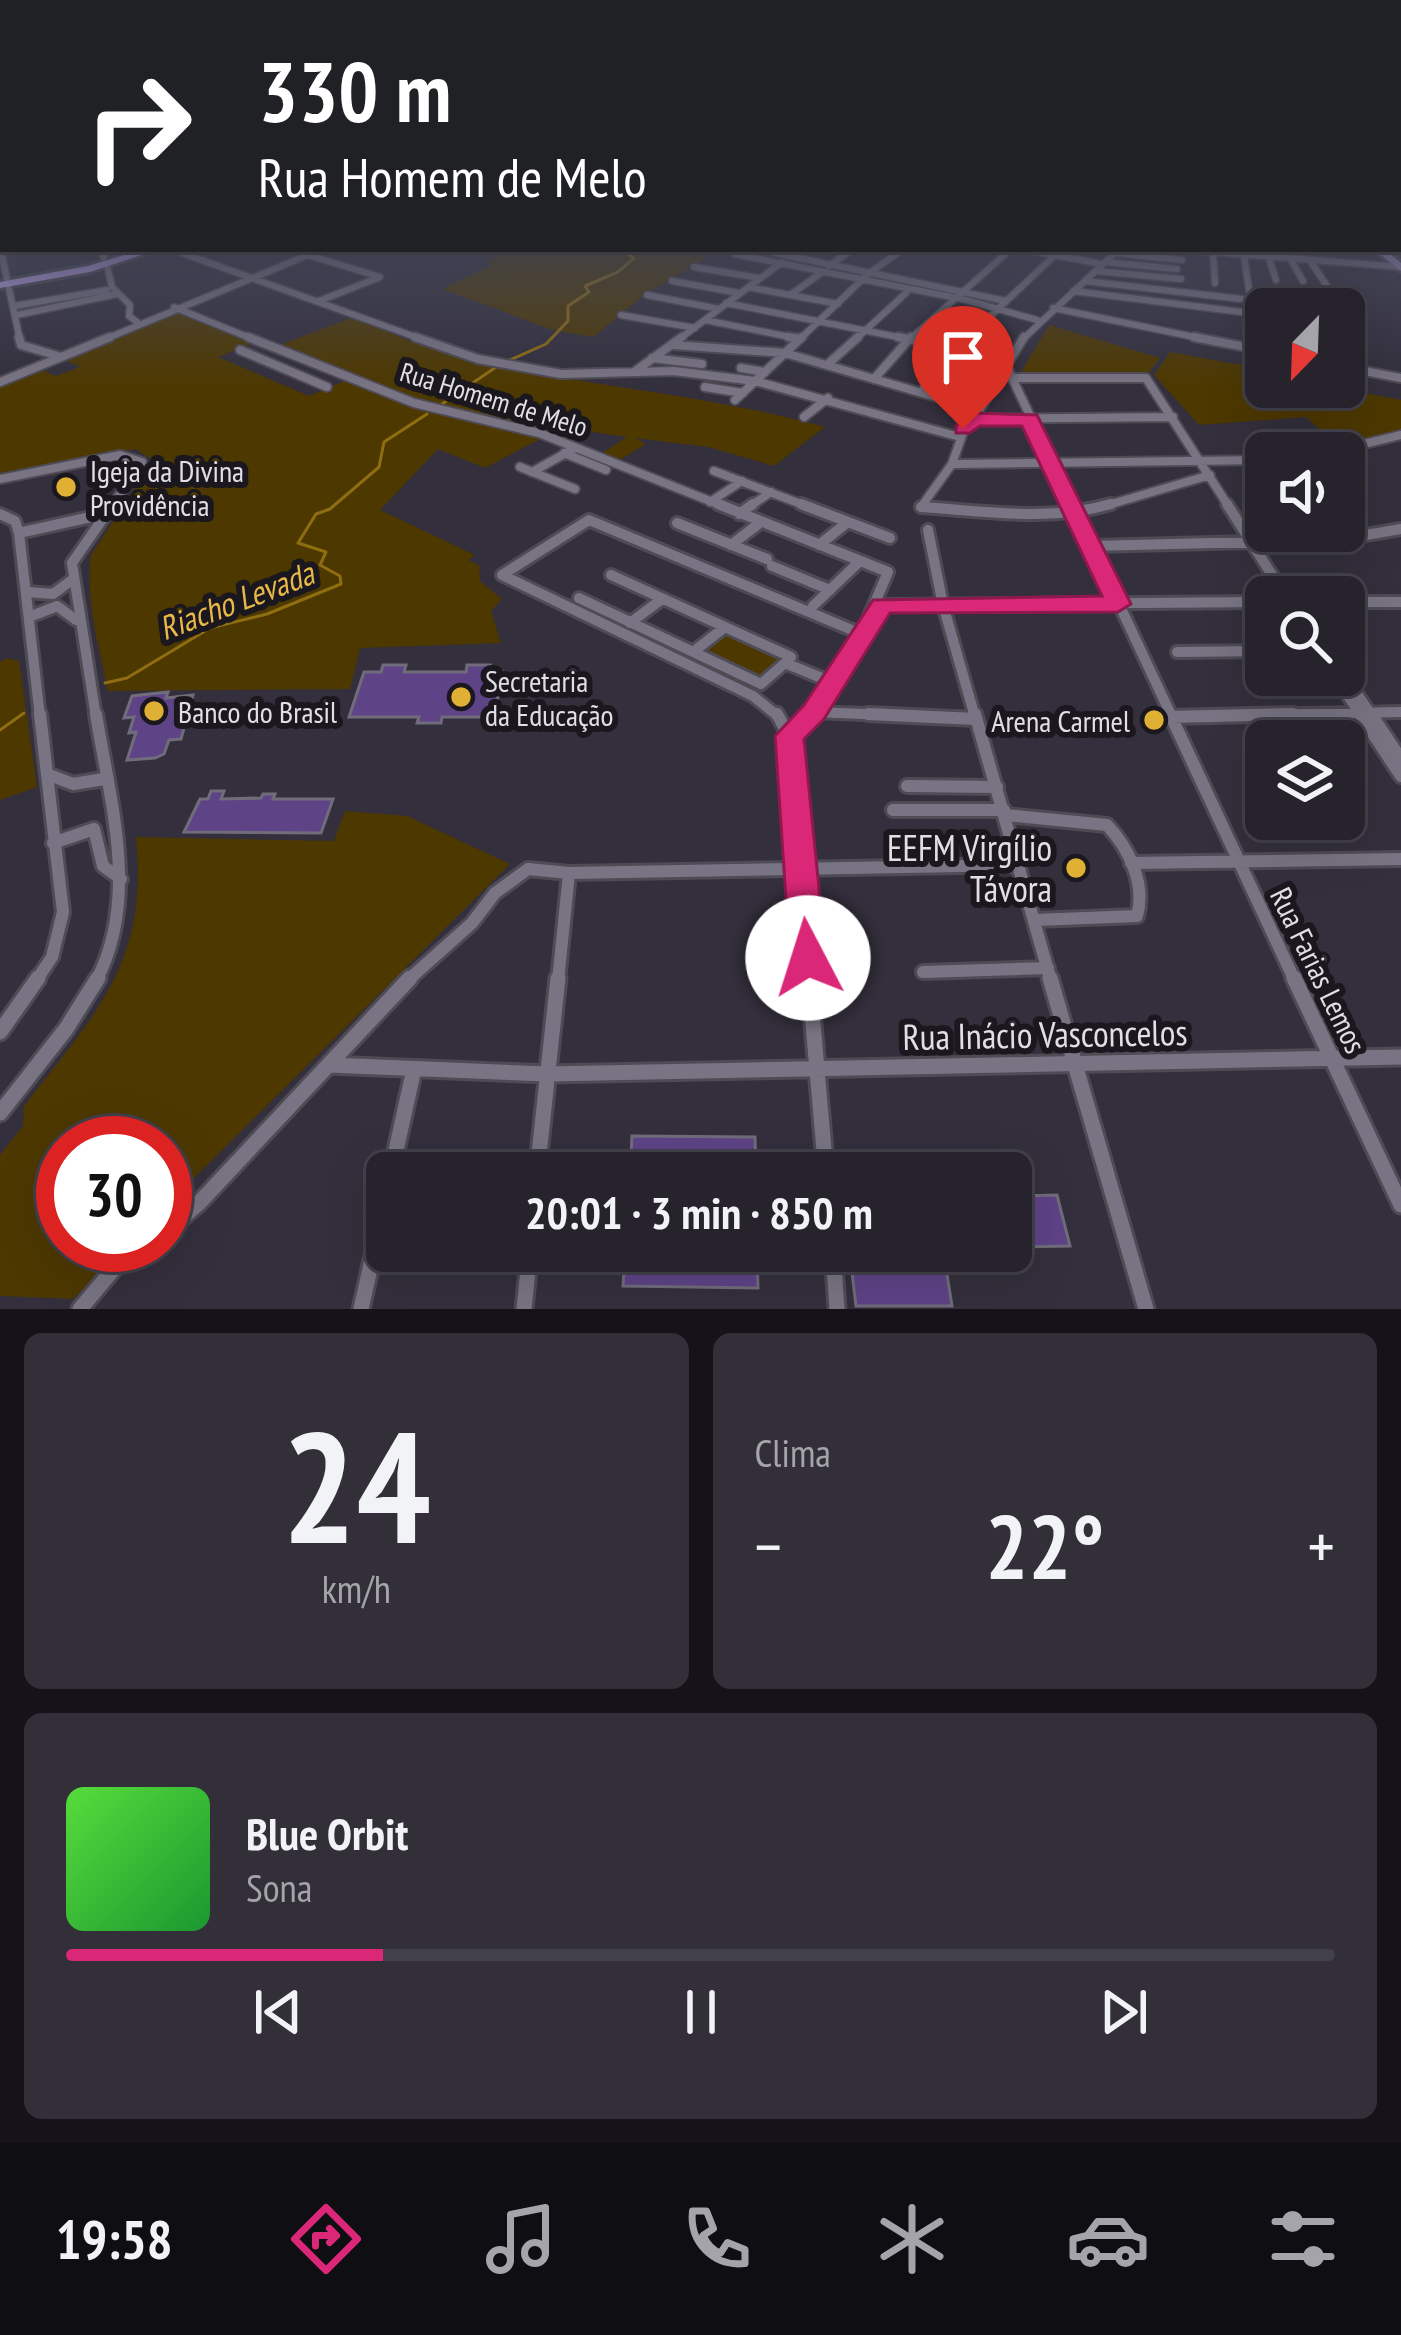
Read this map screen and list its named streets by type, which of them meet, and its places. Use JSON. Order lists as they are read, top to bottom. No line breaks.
{"streets":{"street":["Rua Homem de Melo","Rua Farias Lemos","Rua Inácio Vasconcelos"]},"crossings":[["Rua Farias Lemos","Rua Inácio Vasconcelos"]],"water":["Riacho Levada"],"places":["Igeja da Divina Providência","Secretaria da Educação","Banco do Brasil","Arena Carmel","EEFM Virgílio Távora"],"north":"bottom left","page":{"turn":["330 m","Rua Homem de Melo"],"limit":"30","trip":"20:01 · 3 min · 850 m","tile":[["24","km/h"],"Clima"],"heat":["−","22°","+"],"song":["Blue Orbit","Sona"],"tabs":"19:58"}}
